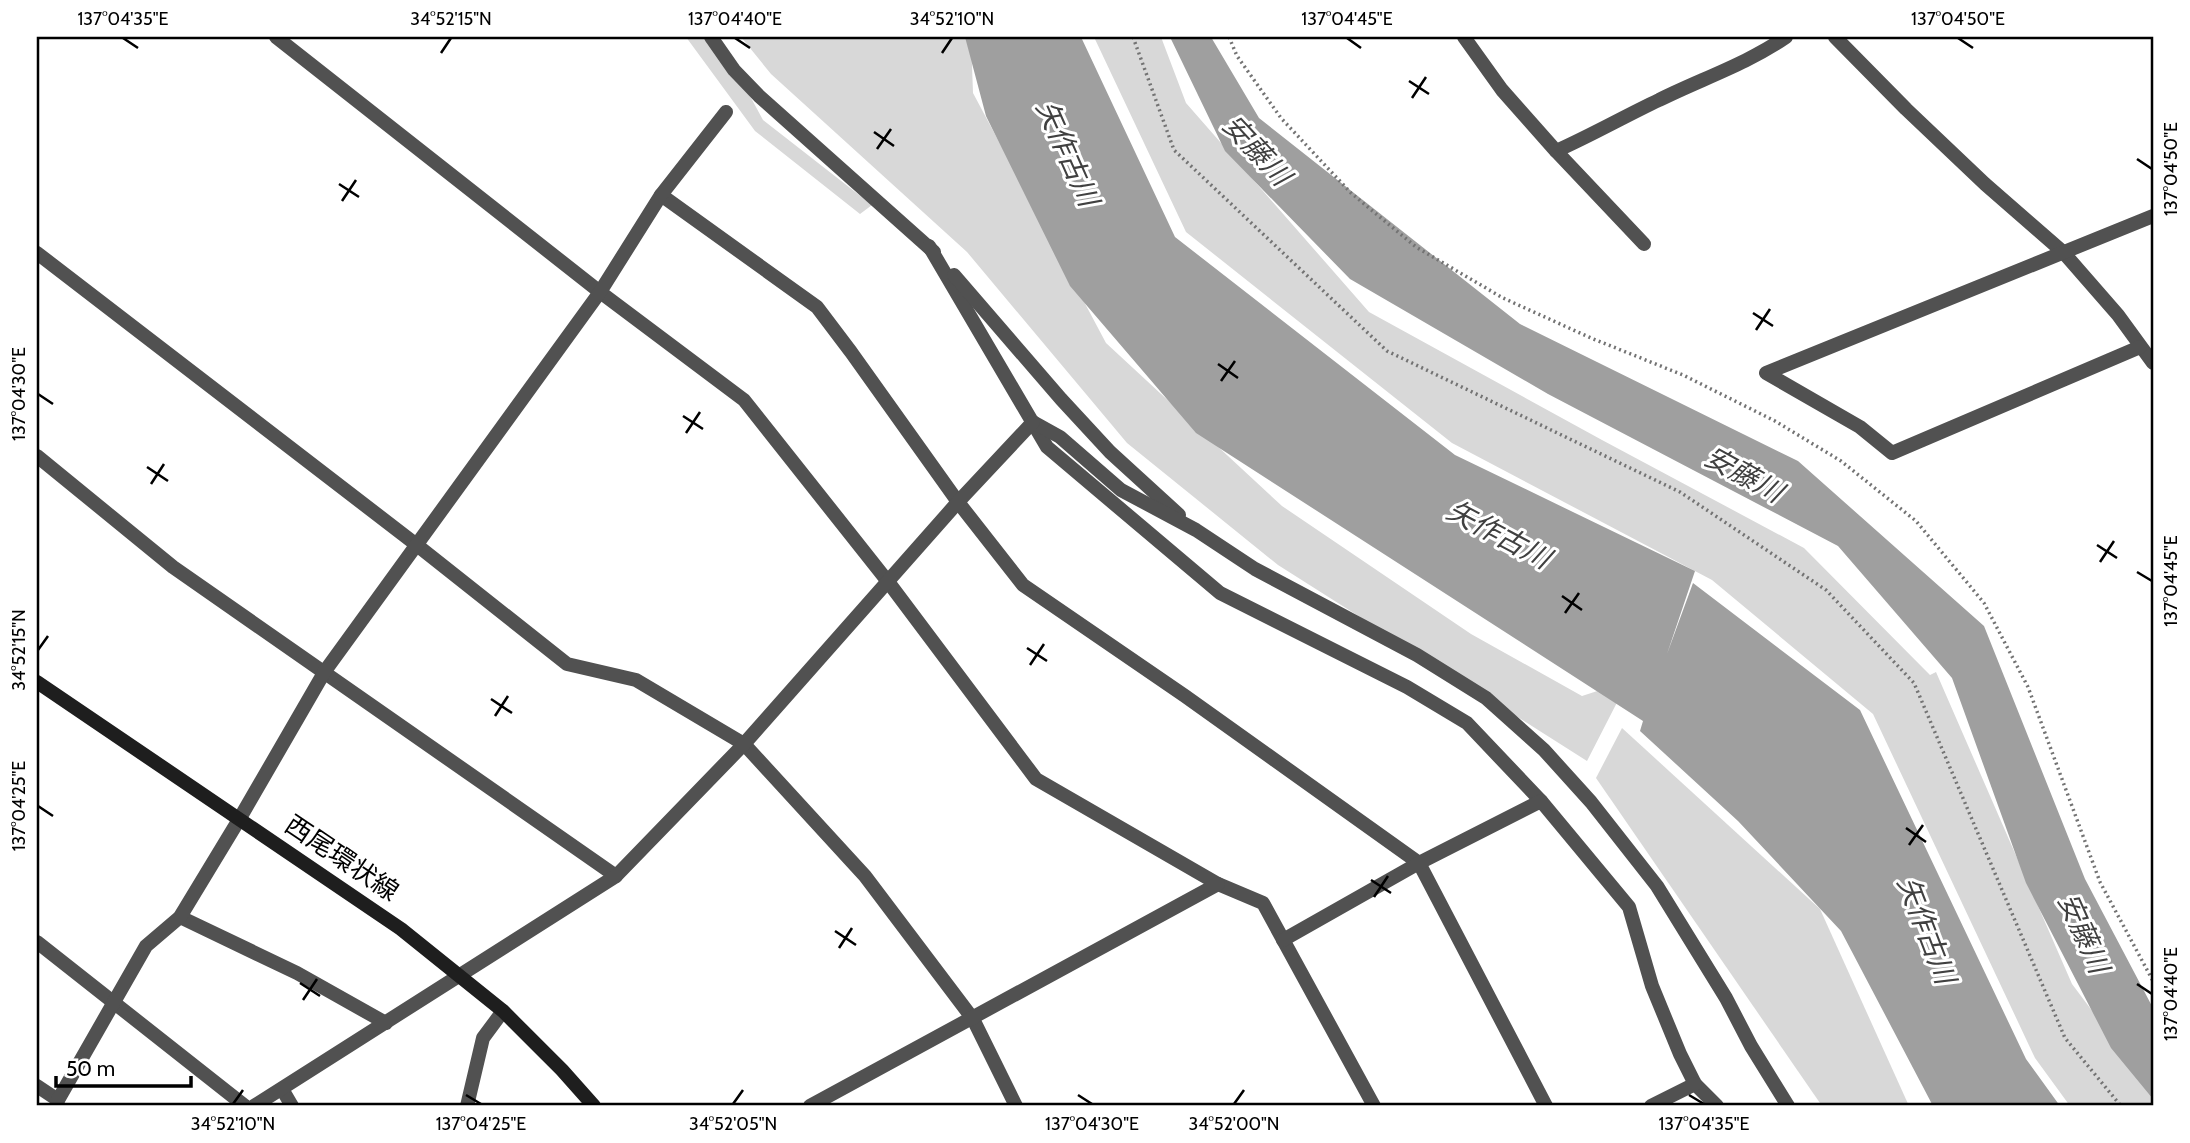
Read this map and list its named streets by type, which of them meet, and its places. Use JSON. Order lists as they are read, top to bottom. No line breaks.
{"streets":{"main road":["西尾環状線"]},"water":["安藤川","矢作古川"],"scale_bar":"50 m","coordinates":["137°04'35\"E","34°52'15\"N","137°04'40\"E","34°52'10\"N","137°04'45\"E","137°04'50\"E","137°04'30\"E","137°04'25\"E","34°52'05\"N","34°52'00\"N"]}
